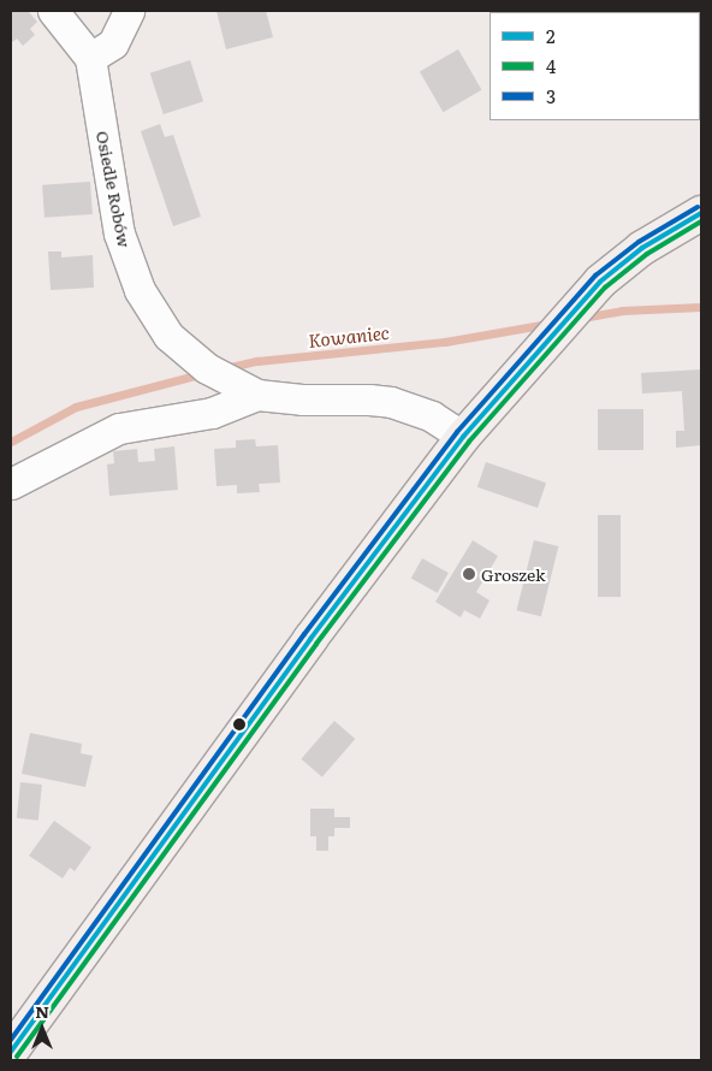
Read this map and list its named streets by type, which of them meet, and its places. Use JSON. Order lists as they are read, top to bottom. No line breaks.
{"streets":{"street":["Osiedle Robów"]},"water":["Kowaniec"],"places":["Groszek"],"lines":["transit line 3","transit line 2","transit line 4"],"legend":["2","4","3"],"north":"top"}
